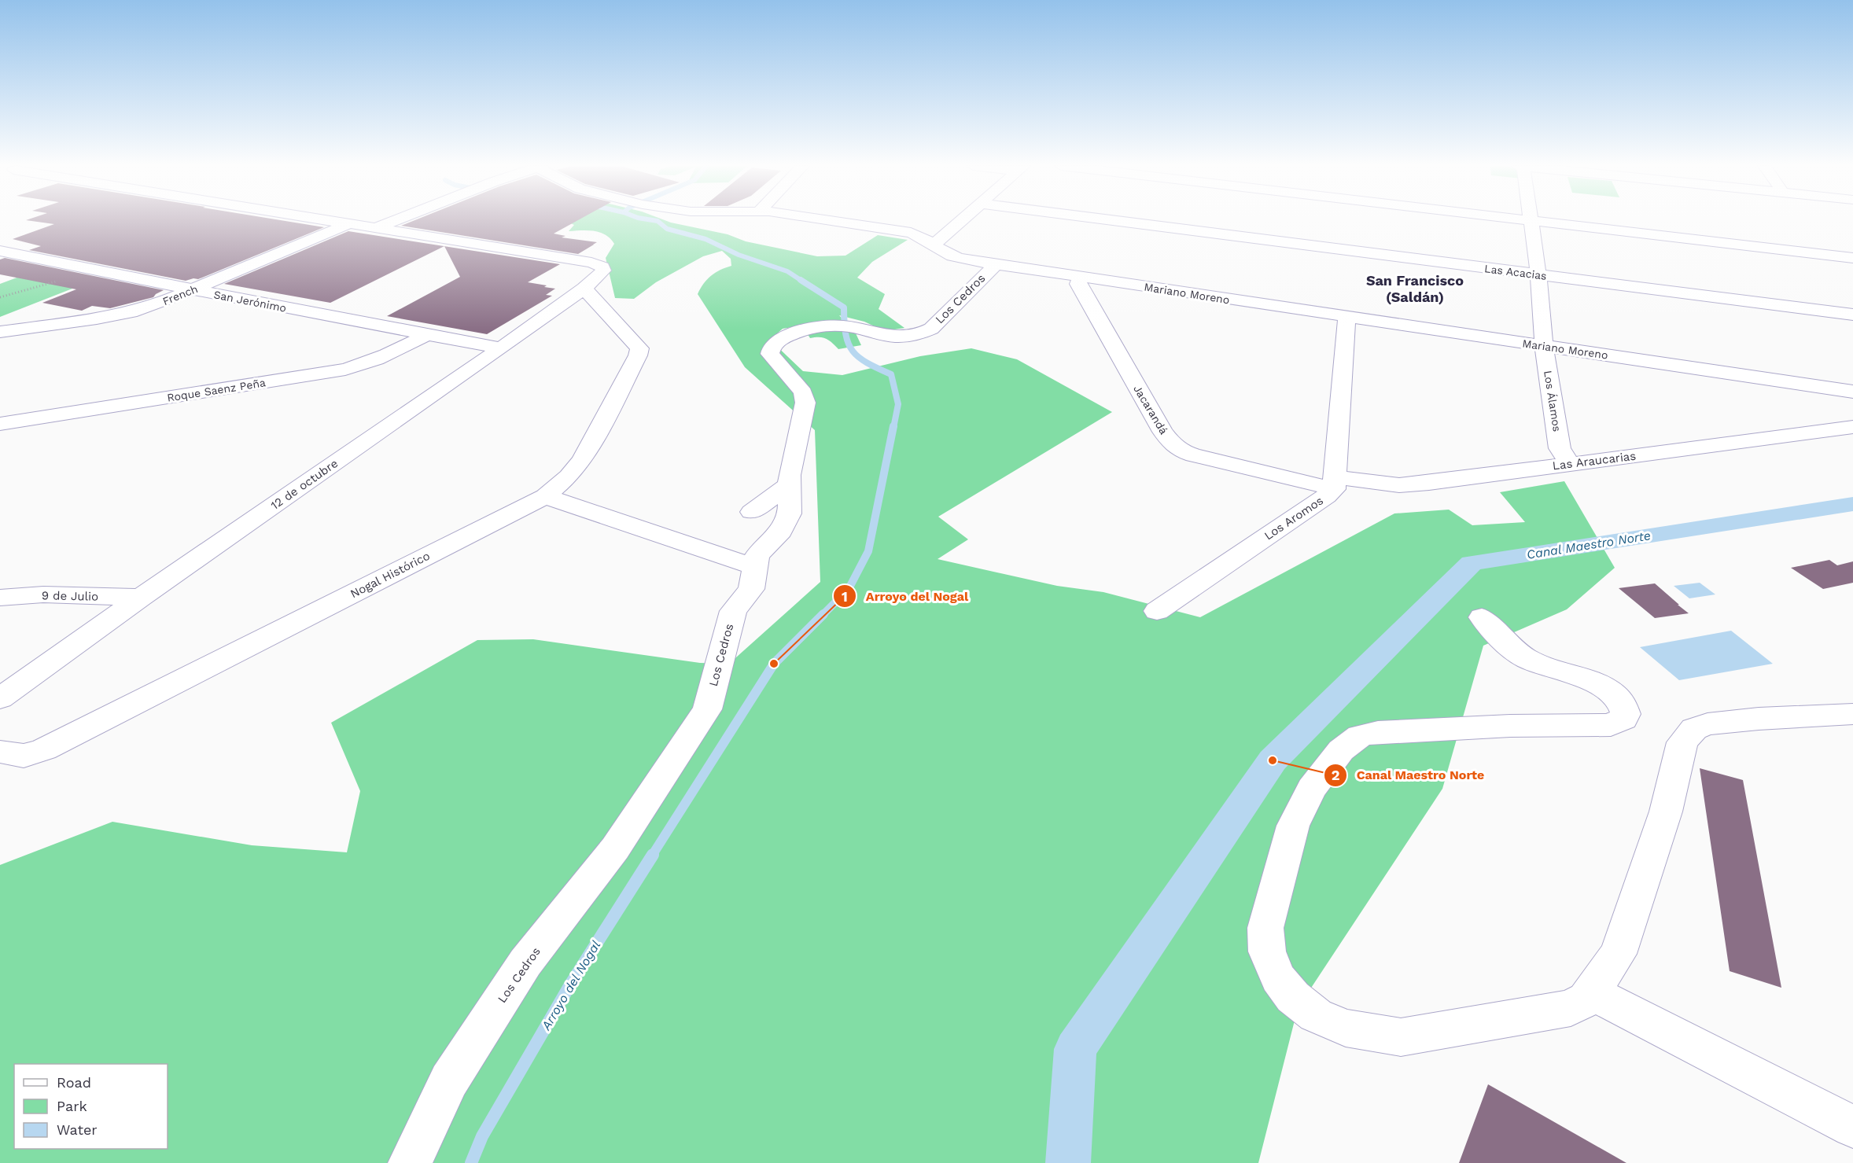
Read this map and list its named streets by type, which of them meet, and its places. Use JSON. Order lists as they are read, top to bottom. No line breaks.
{"streets":{"street":["Las Acacias","Mariano Moreno","French","Los Cedros","San Jerónimo","Roque Saenz Peña","Los Álamos","Jacarandá","Las Araucarias","12 de octubre","Los Aromos","Nogal Histórico","9 de Julio"]},"crossings":[["Las Acacias","Los Álamos"],["Mariano Moreno","Los Cedros"],["Mariano Moreno","Los Álamos"],["Mariano Moreno","Jacarandá"],["French","San Jerónimo"],["San Jerónimo","Roque Saenz Peña"],["San Jerónimo","12 de octubre"],["Los Álamos","Las Araucarias"],["Jacarandá","Las Araucarias"],["Jacarandá","Los Aromos"],["Las Araucarias","Los Aromos"],["12 de octubre","Nogal Histórico"],["12 de octubre","9 de Julio"]],"districts":["San Francisco (Saldán)"],"water":["Canal Maestro Norte","Arroyo del Nogal"],"places":["Arroyo del Nogal","Canal Maestro Norte"],"legend":["Road","Park","Water"]}
